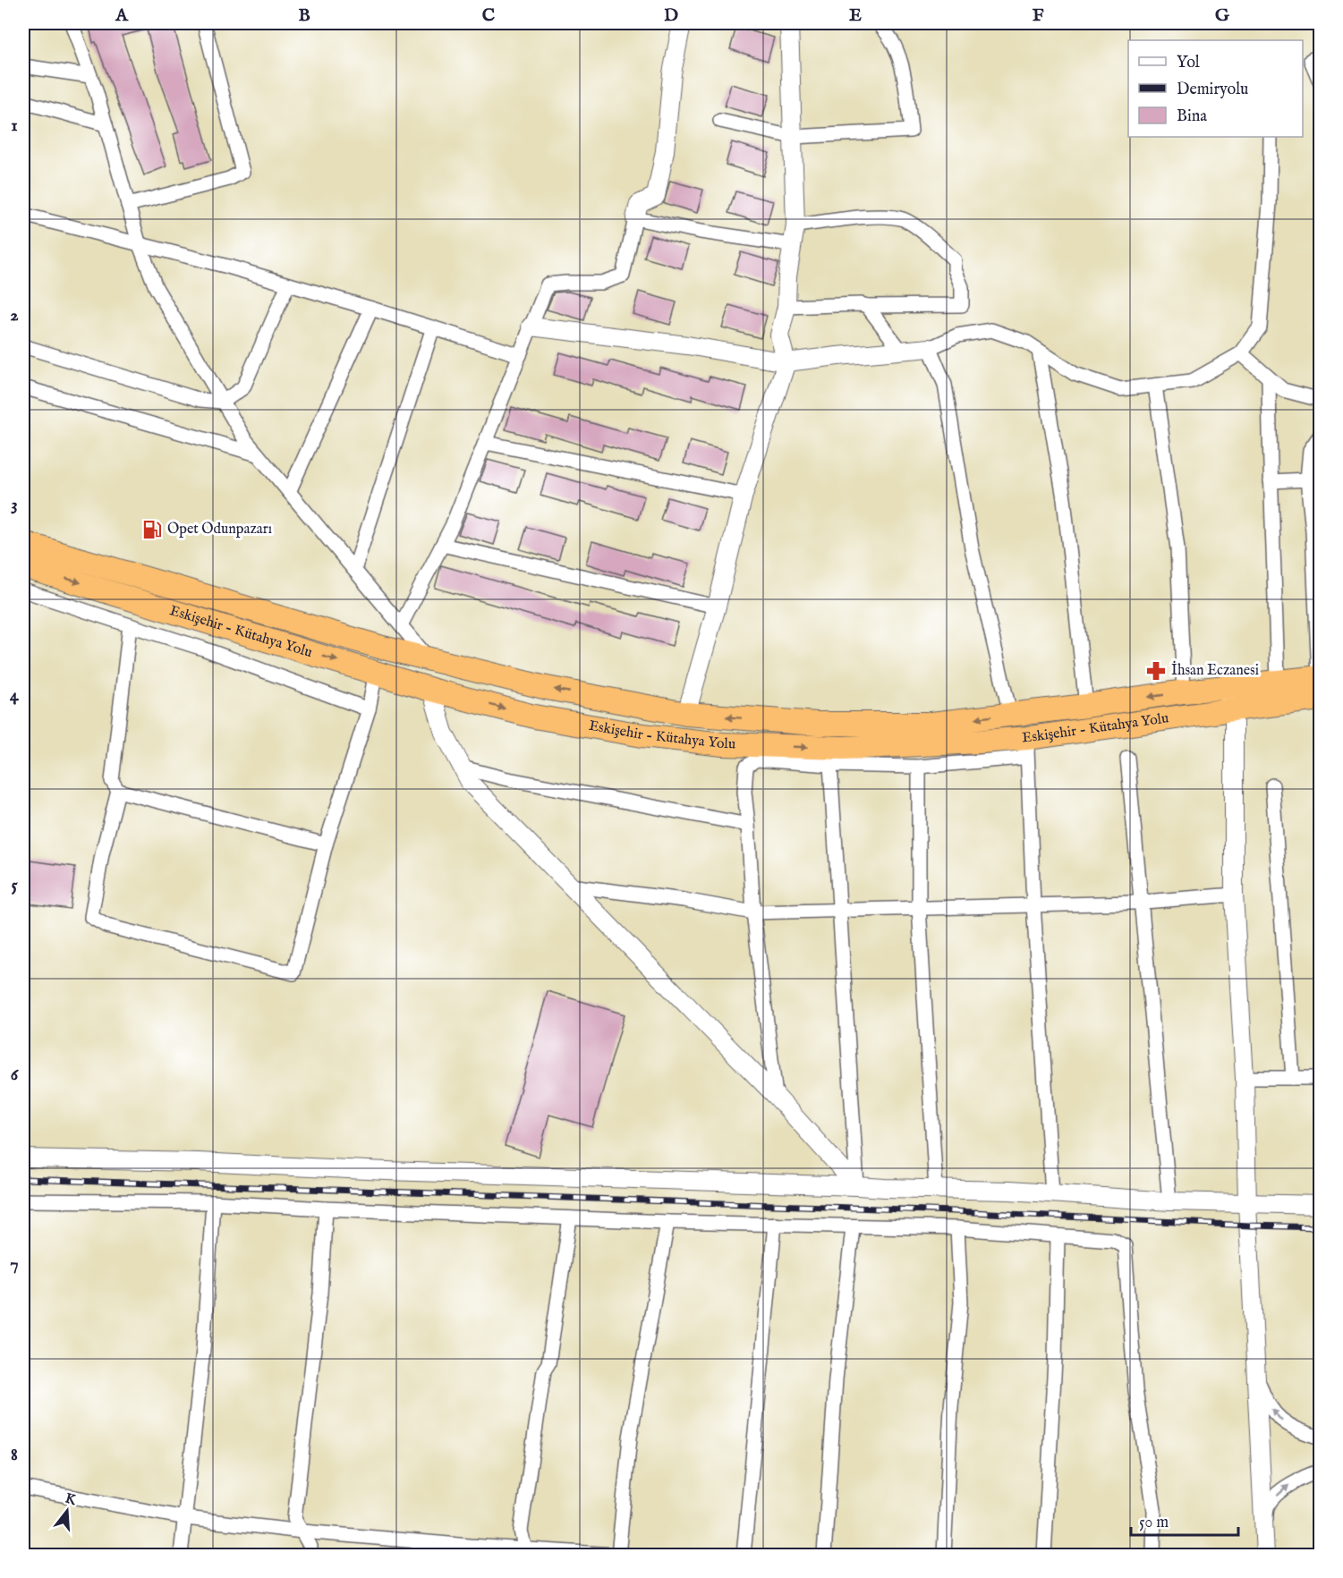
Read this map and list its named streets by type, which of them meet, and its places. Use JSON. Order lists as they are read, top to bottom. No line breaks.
{"streets":{"highway":["Eskişehir - Kütahya Yolu"]},"places":{"fuel station":["Opet Odunpazarı"],"pharmacy":["İhsan Eczanesi"]},"legend":["Yol","Demiryolu","Bina"],"scale_bar":"50 m","north":"top","grid":{"columns":["A","B","C","D","E","F","G"],"rows":["1","2","3","4","5","6","7","8"]}}
